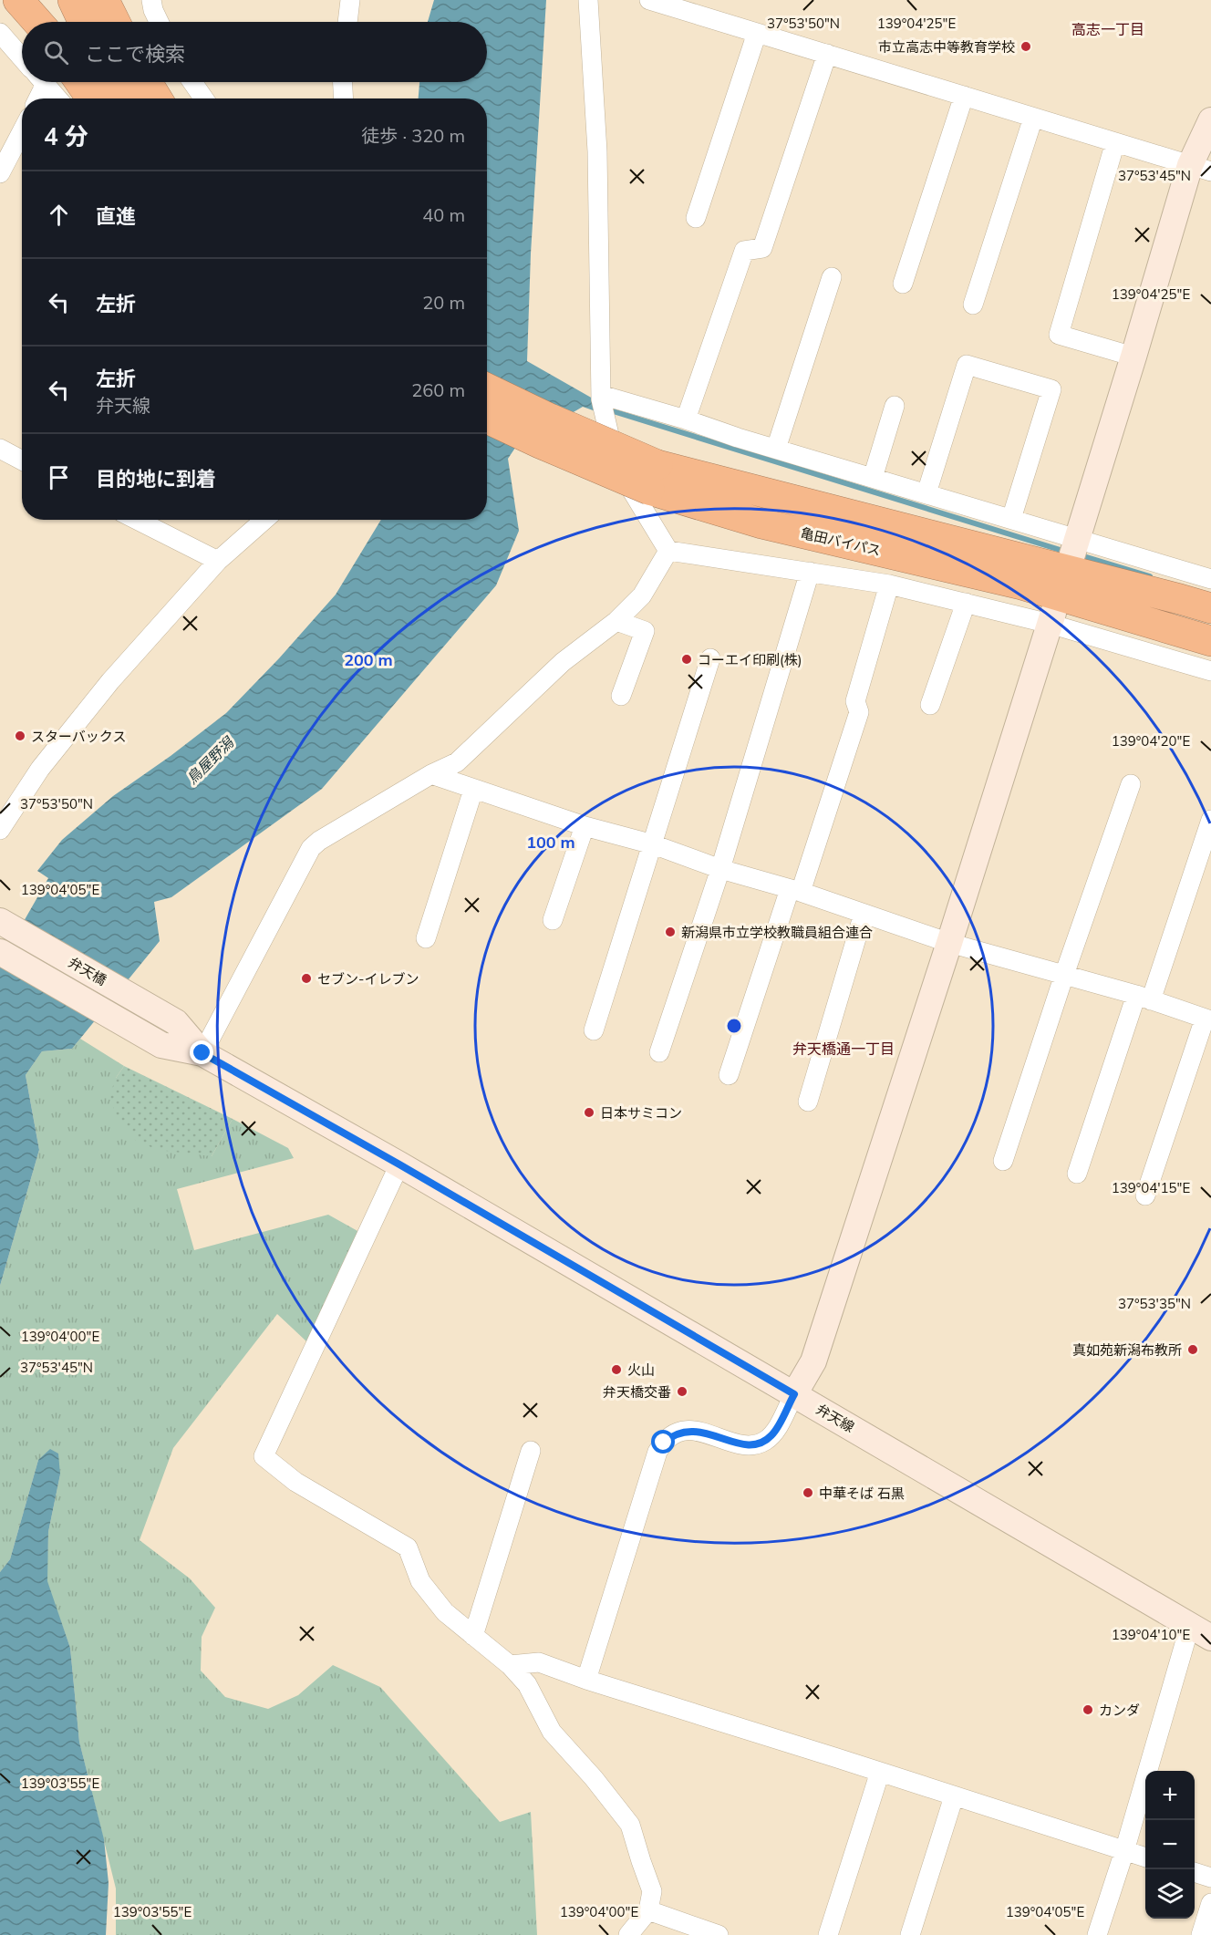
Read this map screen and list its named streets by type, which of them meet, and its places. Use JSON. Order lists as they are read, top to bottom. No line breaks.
{"streets":{"highway":["亀田バイパス"],"street":["弁天橋","弁天線"]},"crossings":[["弁天橋","弁天線"]],"districts":["高志一丁目","弁天橋通一丁目"],"water":["鳥屋野潟"],"places":["市立高志中等教育学校","コーエイ印刷(株)","スターバックス","新潟県市立学校教職員組合連合","セブン-イレブン","日本サミコン","真如苑新潟布教所","火山","弁天橋交番","中華そば 石黒","カンダ"],"page":{"search":"ここで検索","heading":["4 分","徒歩 · 320 m"],"list":[["直進","40 m"],["左折","20 m"],["左折","弁天線","260 m"],"目的地に到着"],"map_buttons":["+","−"]},"coordinates":["139°04'25\"E","37°53'50\"N","37°53'45\"N","139°04'20\"E","139°04'05\"E","139°04'15\"E","37°53'35\"N","139°04'00\"E","139°04'10\"E","139°03'55\"E"],"rings":["200 m","100 m"]}
